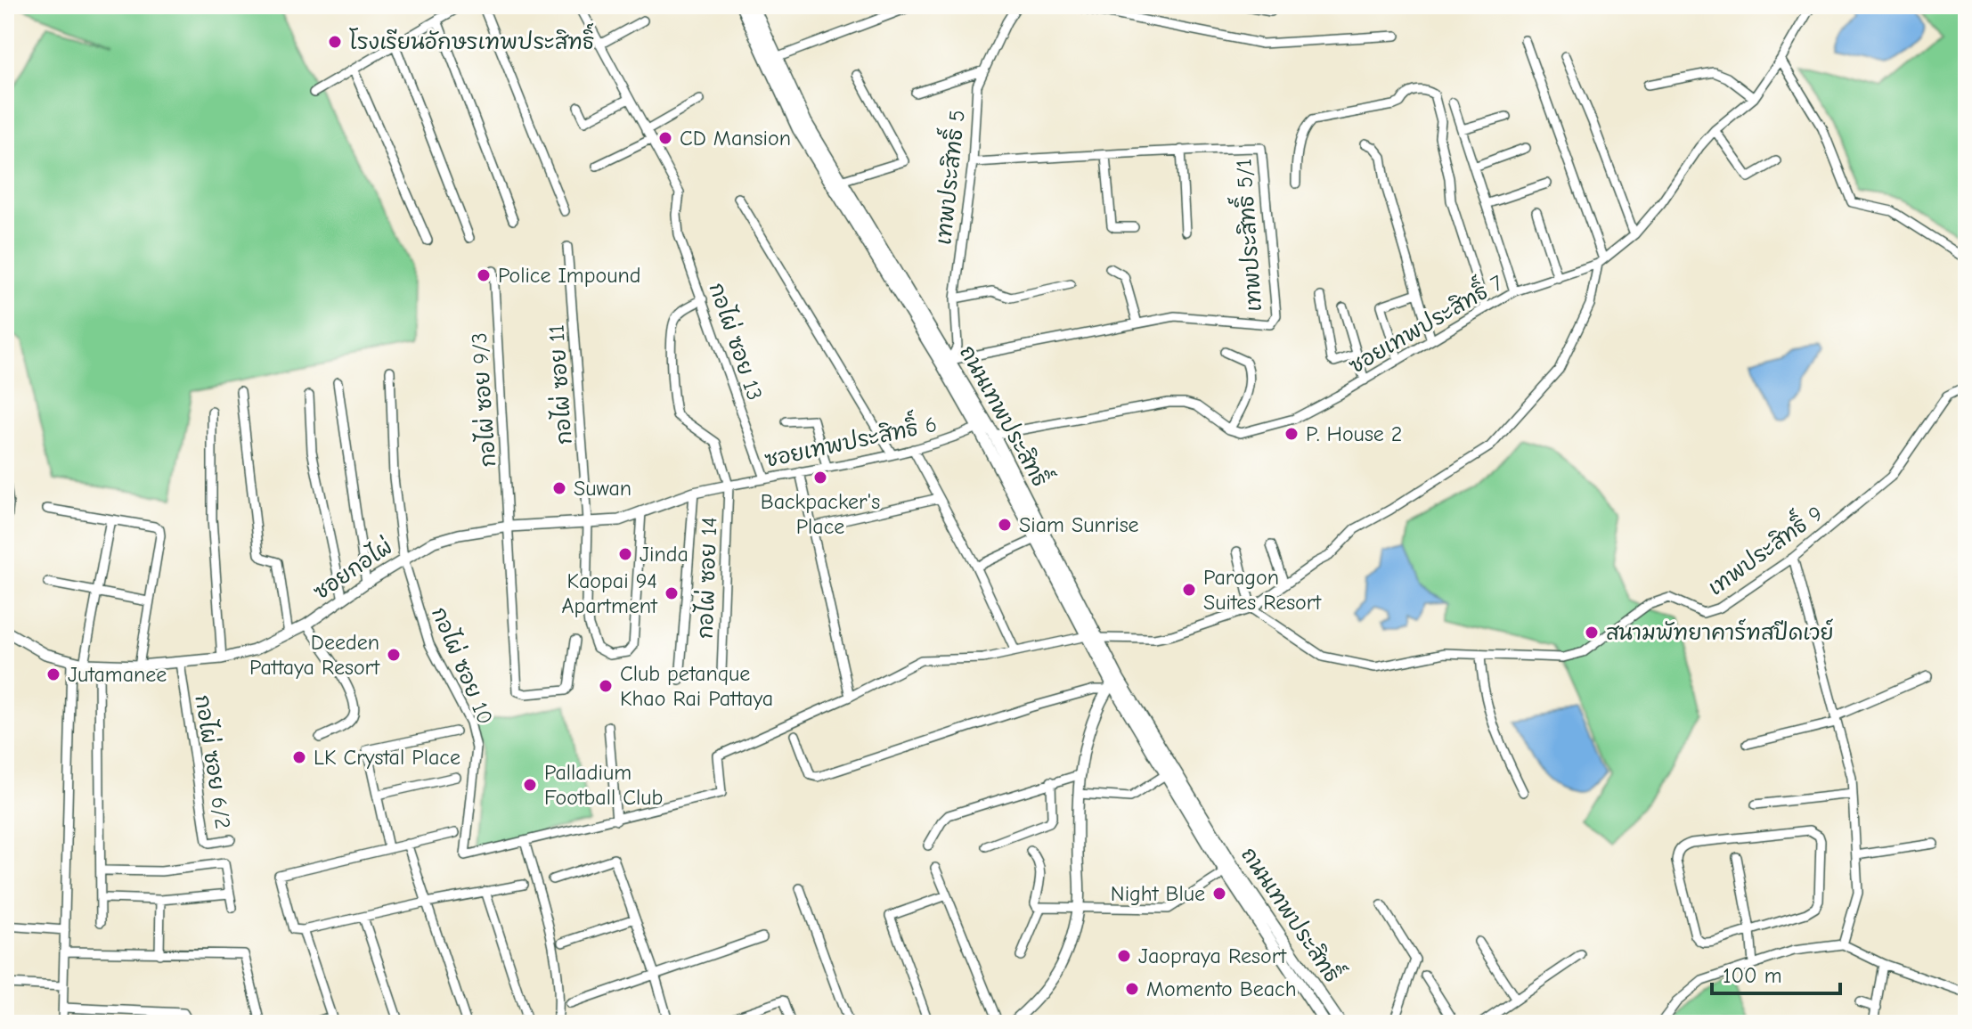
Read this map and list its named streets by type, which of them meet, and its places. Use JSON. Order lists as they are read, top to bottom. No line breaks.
{"streets":{"main road":["ถนนเทพประสิทธิ์"],"street":["เทพประสิทธิ์ 5","เทพประสิทธิ์ 5/1","ซอยเทพประสิทธิ์ 7","กอไผ่ ซอย 13","กอไผ่ ซอย 11","กอไผ่ ซอย 9/3","ซอยเทพประสิทธิ์ 6","เทพประสิทธิ์ 9","ซอยกอไผ่","กอไผ่ ซอย 14","กอไผ่ ซอย 10","กอไผ่ ซอย 6/2"]},"crossings":[["เทพประสิทธิ์ 5","เทพประสิทธิ์ 5/1"],["เทพประสิทธิ์ 5","ถนนเทพประสิทธิ์"],["เทพประสิทธิ์ 5/1","ถนนเทพประสิทธิ์"],["กอไผ่ ซอย 13","ซอยเทพประสิทธิ์ 6"],["กอไผ่ ซอย 13","กอไผ่ ซอย 14"],["กอไผ่ ซอย 11","ซอยกอไผ่"],["กอไผ่ ซอย 9/3","ซอยกอไผ่"],["ถนนเทพประสิทธิ์","ซอยเทพประสิทธิ์ 6"],["ซอยเทพประสิทธิ์ 6","ซอยกอไผ่"],["ซอยเทพประสิทธิ์ 6","กอไผ่ ซอย 14"],["ซอยกอไผ่","กอไผ่ ซอย 14"],["ซอยกอไผ่","กอไผ่ ซอย 10"],["ซอยกอไผ่","กอไผ่ ซอย 6/2"]],"places":["โรงเรียนอักษรเทพประสิทธิ์","CD Mansion","Police Impound","P. House 2","Backpacker's Place","Suwan","Siam Sunrise","Jinda","Paragon Suites Resort","Kaopai 94 Apartment","สนามพัทยาคาร์ทสปีดเวย์","Deeden Pattaya Resort","Jutamanee","Club petanque Khao Rai Pattaya","LK Crystal Place","Palladium Football Club","Night Blue","Jaopraya Resort","Momento Beach"],"scale_bar":"100 m"}
